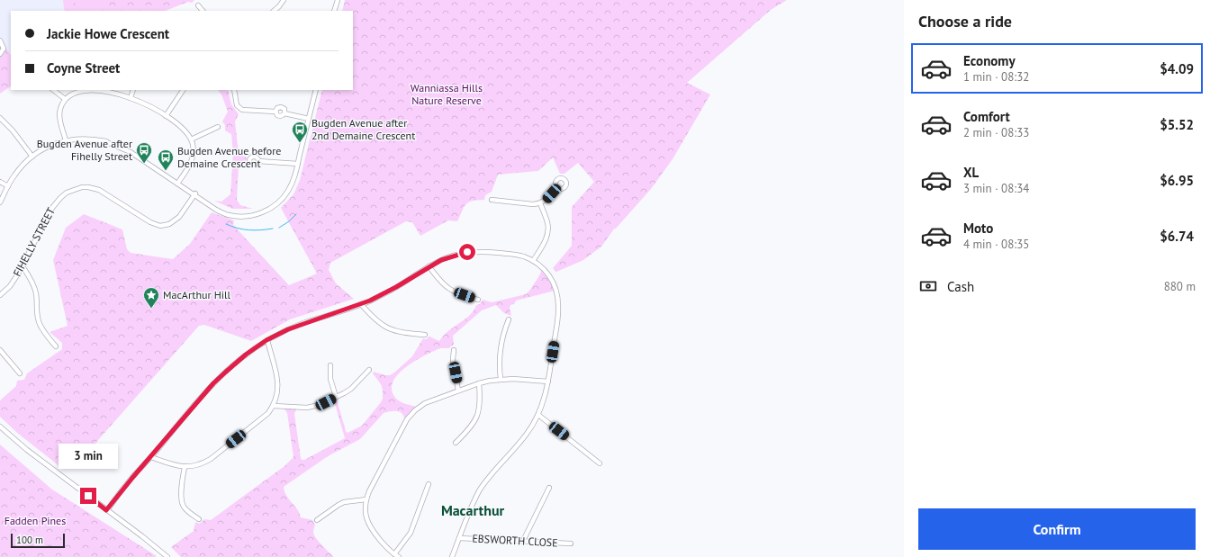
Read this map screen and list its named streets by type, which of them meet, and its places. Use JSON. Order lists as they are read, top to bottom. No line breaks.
{"streets":{"street":["FIHELLY STREET","EBSWORTH CLOSE"]},"districts":["Macarthur"],"parks":["Wanniassa Hills Nature Reserve","Fadden Pines"],"places":{"bus stop":["Bugden Avenue after 2nd Demaine Crescent","Bugden Avenue after Fihelly Street","Bugden Avenue before Demaine Crescent"],"place":["MacArthur Hill"]},"scale_bar":"100 m","page":{"heading":"Choose a ride","banner":["Jackie Howe Crescent","Coyne Street"],"list":[{"name":"Economy","note":"1 min · 08:32","value":"$4.09"},{"name":"Comfort","note":"2 min · 08:33","value":"$5.52"},{"name":"XL","note":"3 min · 08:34","value":"$6.95"},{"name":"Moto","note":"4 min · 08:35","value":"$6.74"}],"pay":["Cash","880 m"],"bubble":"3 min","buttons":"Confirm","scale":"100 m"}}
